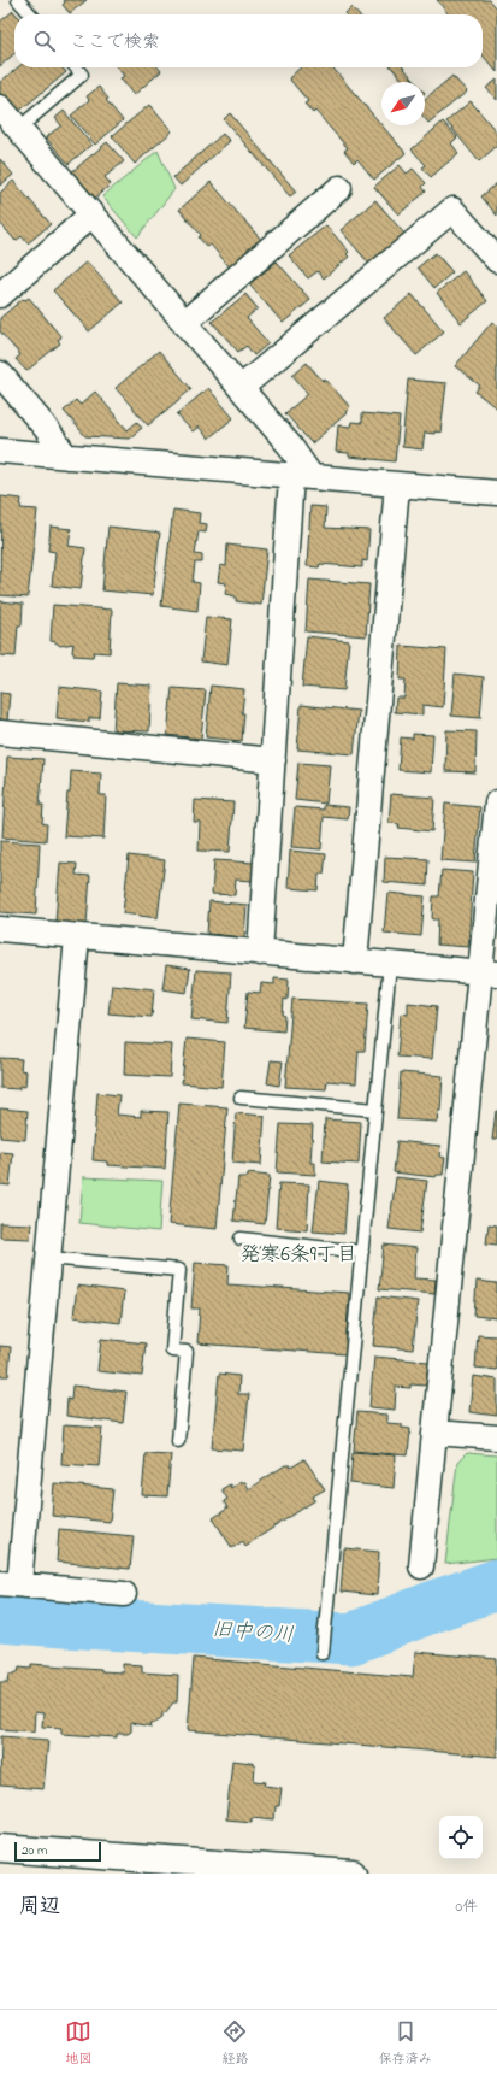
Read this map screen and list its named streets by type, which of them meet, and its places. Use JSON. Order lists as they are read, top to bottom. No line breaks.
{"districts":["発寒6条9丁目"],"water":["旧中の川"],"scale_bar":"20 m","north":"bottom left","page":{"search":"ここで検索","scale":"20 m","heading":["周辺","0件"],"nav":["地図","経路","保存済み"]}}
